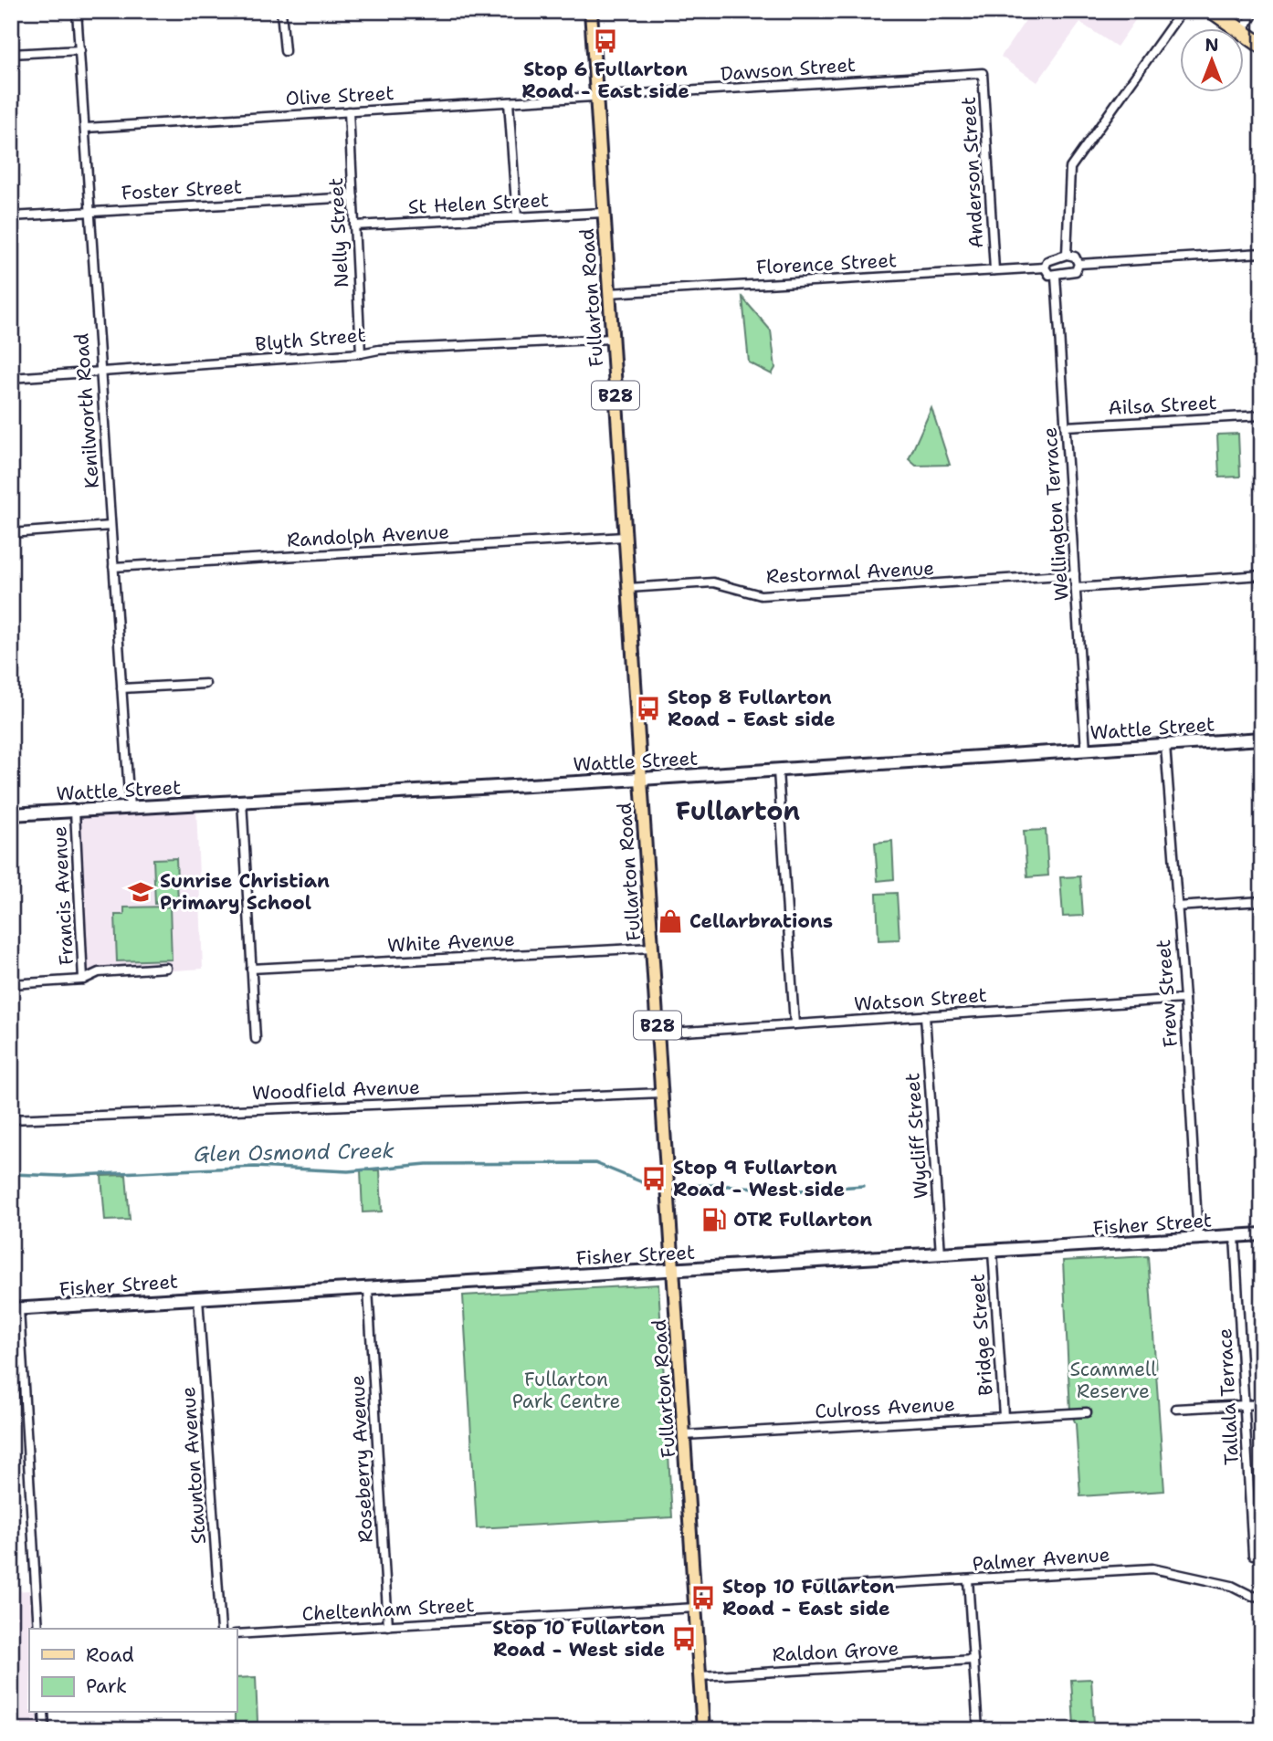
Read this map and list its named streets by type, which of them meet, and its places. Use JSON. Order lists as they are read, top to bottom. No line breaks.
{"streets":{"main road":["Fullarton Road","B28"],"street":["Dawson Street","Olive Street","Anderson Street","Foster Street","St Helen Street","Nelly Street","Florence Street","Blyth Street","Ailsa Street","Kenilworth Road","Wellington Terrace","Randolph Avenue","Restormal Avenue","Wattle Street","Francis Avenue","White Avenue","Frew Street","Watson Street","Woodfield Avenue","Wycliff Street","Fisher Street","Bridge Street","Tallala Terrace","Culross Avenue","Roseberry Avenue","Staunton Avenue","Palmer Avenue","Cheltenham Street","Raldon Grove"]},"crossings":[["Dawson Street","Olive Street"],["Dawson Street","Anderson Street"],["Dawson Street","Fullarton Road"],["Olive Street","Nelly Street"],["Olive Street","Fullarton Road"],["Olive Street","Kenilworth Road"],["Anderson Street","Florence Street"],["Foster Street","Nelly Street"],["Foster Street","Kenilworth Road"],["St Helen Street","Nelly Street"],["St Helen Street","Fullarton Road"],["Nelly Street","Blyth Street"],["Florence Street","Fullarton Road"],["Fullarton Road","Blyth Street"],["Fullarton Road","Randolph Avenue"],["Fullarton Road","Restormal Avenue"],["Fullarton Road","Wattle Street"],["Fullarton Road","White Avenue"],["Fullarton Road","Watson Street"],["Fullarton Road","Woodfield Avenue"],["Fullarton Road","Fisher Street"],["Fullarton Road","Culross Avenue"],["Fullarton Road","Cheltenham Street"],["Fullarton Road","Raldon Grove"],["Blyth Street","Kenilworth Road"],["Ailsa Street","Wellington Terrace"],["Kenilworth Road","Randolph Avenue"],["Kenilworth Road","Wattle Street"],["Wellington Terrace","Restormal Avenue"],["Wellington Terrace","Wattle Street"],["Wattle Street","Francis Avenue"],["Wattle Street","Frew Street"],["Frew Street","Watson Street"],["Frew Street","Fisher Street"],["Watson Street","Wycliff Street"],["Wycliff Street","Fisher Street"],["Fisher Street","Bridge Street"],["Fisher Street","Tallala Terrace"],["Fisher Street","Roseberry Avenue"],["Fisher Street","Staunton Avenue"],["Bridge Street","Culross Avenue"],["Roseberry Avenue","Cheltenham Street"]],"districts":["Fullarton"],"water":["Glen Osmond Creek"],"parks":["Scammell Reserve","Fullarton Park Centre"],"places":{"bus stop":["Stop 6 Fullarton Road - East side","Stop 8 Fullarton Road - East side","Stop 9 Fullarton Road - West side","Stop 10 Fullarton Road - East side","Stop 10 Fullarton Road - West side"],"school or university":["Sunrise Christian Primary School"],"shop":["Cellarbrations"],"fuel station":["OTR Fullarton"]},"legend":["Road","Park"],"north":"top"}
